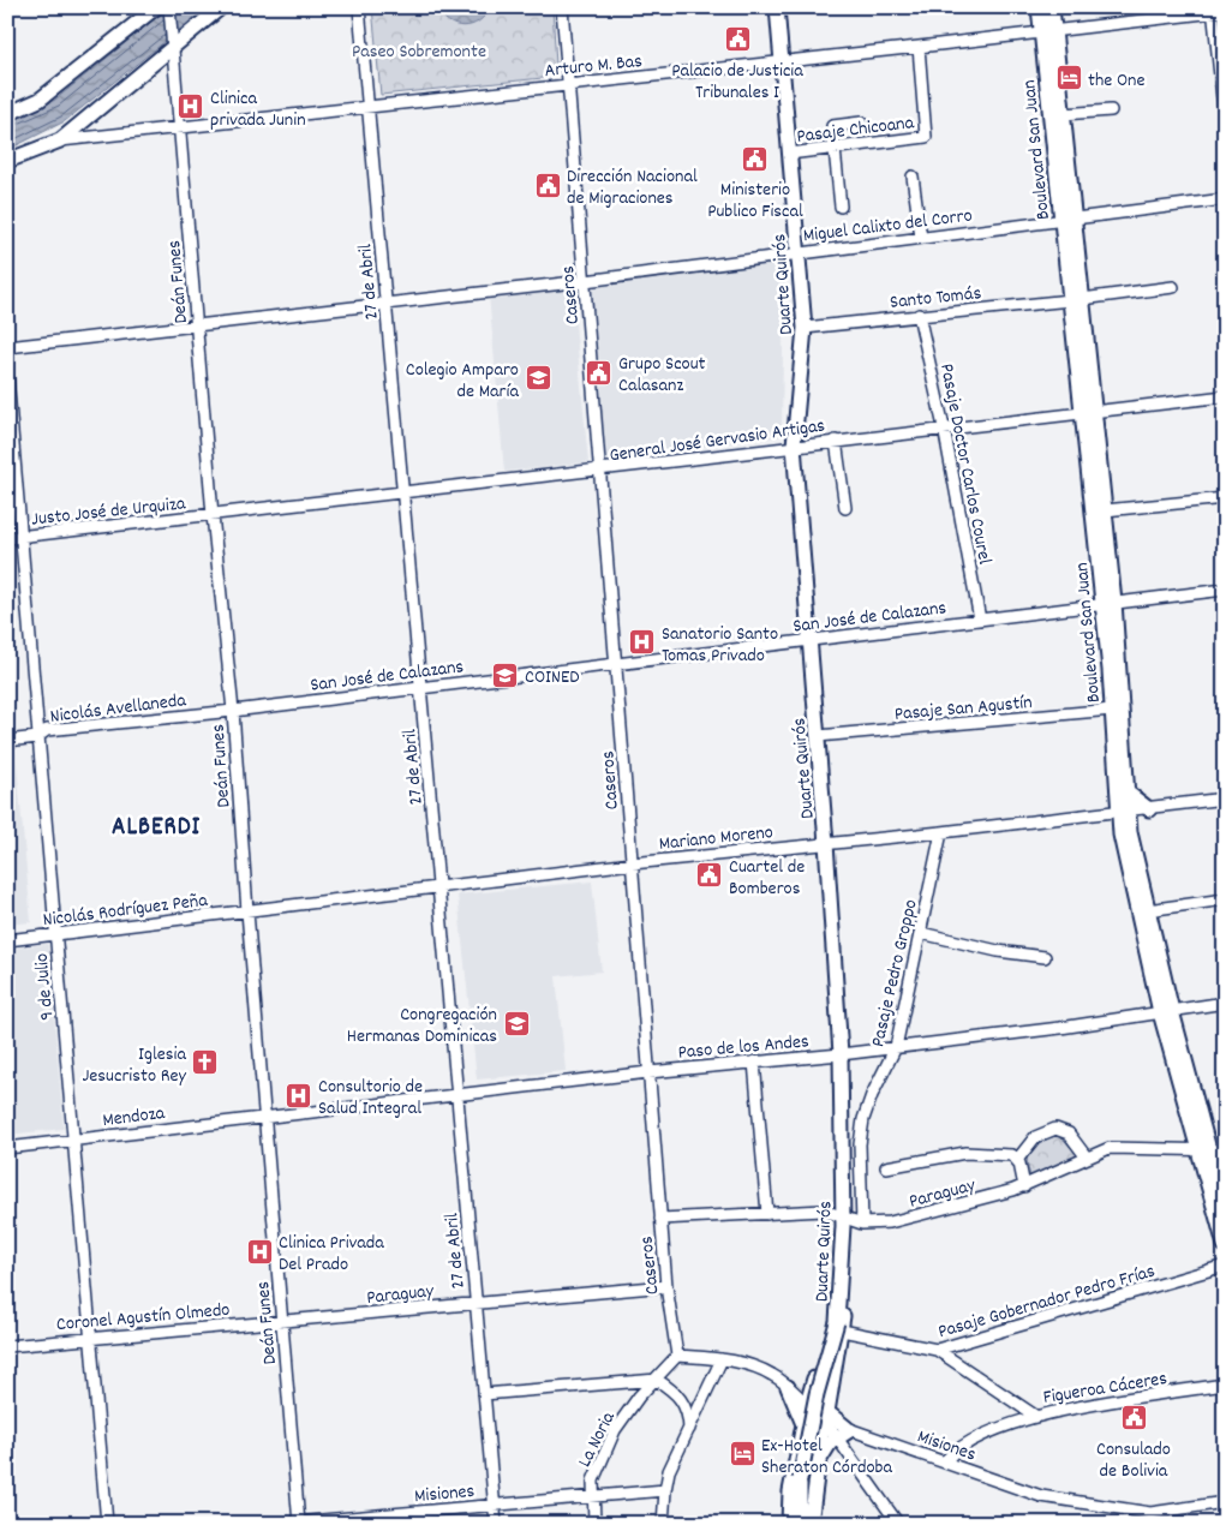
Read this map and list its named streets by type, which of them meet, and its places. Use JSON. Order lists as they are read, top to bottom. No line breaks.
{"streets":{"main road":["Boulevard San Juan","Duarte Quirós"],"street":["Arturo M. Bas","Pasaje Chicoana","Miguel Calixto del Corro","Deán Funes","27 de Abril","Caseros","Santo Tomás","General José Gervasio Artigas","Pasaje Doctor Carlos Courel","Justo José de Urquiza","San José de Calazans","Nicolás Avellaneda","Pasaje San Agustín","Mariano Moreno","Nicolás Rodríguez Peña","Pasaje Pedro Groppo","9 de Julio","Paso de los Andes","Mendoza","Paraguay","Pasaje Gobernador Pedro Frías","Coronel Agustín Olmedo","Figueroa Cáceres","La Noria","Misiones"]},"crossings":[["Arturo M. Bas","Pasaje Chicoana"],["Arturo M. Bas","Boulevard San Juan"],["Arturo M. Bas","Deán Funes"],["Arturo M. Bas","27 de Abril"],["Arturo M. Bas","Duarte Quirós"],["Arturo M. Bas","Caseros"],["Pasaje Chicoana","Duarte Quirós"],["Boulevard San Juan","Miguel Calixto del Corro"],["Boulevard San Juan","Santo Tomás"],["Boulevard San Juan","General José Gervasio Artigas"],["Boulevard San Juan","San José de Calazans"],["Boulevard San Juan","Pasaje San Agustín"],["Boulevard San Juan","Mariano Moreno"],["Boulevard San Juan","Paso de los Andes"],["Boulevard San Juan","Paraguay"],["Miguel Calixto del Corro","Deán Funes"],["Miguel Calixto del Corro","27 de Abril"],["Miguel Calixto del Corro","Duarte Quirós"],["Miguel Calixto del Corro","Caseros"],["Deán Funes","General José Gervasio Artigas"],["Deán Funes","Justo José de Urquiza"],["Deán Funes","San José de Calazans"],["Deán Funes","Nicolás Avellaneda"],["Deán Funes","Mariano Moreno"],["Deán Funes","Nicolás Rodríguez Peña"],["Deán Funes","Paso de los Andes"],["Deán Funes","Mendoza"],["Deán Funes","Paraguay"],["Deán Funes","Coronel Agustín Olmedo"],["Deán Funes","Misiones"],["27 de Abril","General José Gervasio Artigas"],["27 de Abril","San José de Calazans"],["27 de Abril","Mariano Moreno"],["27 de Abril","Paso de los Andes"],["27 de Abril","Paraguay"],["27 de Abril","Misiones"],["Duarte Quirós","Santo Tomás"],["Duarte Quirós","General José Gervasio Artigas"],["Duarte Quirós","San José de Calazans"],["Duarte Quirós","Pasaje San Agustín"],["Duarte Quirós","Mariano Moreno"],["Duarte Quirós","Paso de los Andes"],["Duarte Quirós","Paraguay"],["Duarte Quirós","Pasaje Gobernador Pedro Frías"],["Caseros","General José Gervasio Artigas"],["Caseros","San José de Calazans"],["Caseros","Mariano Moreno"],["Caseros","Paso de los Andes"],["Caseros","Paraguay"],["Santo Tomás","Pasaje Doctor Carlos Courel"],["General José Gervasio Artigas","Pasaje Doctor Carlos Courel"],["General José Gervasio Artigas","Justo José de Urquiza"],["Pasaje Doctor Carlos Courel","San José de Calazans"],["Justo José de Urquiza","9 de Julio"],["San José de Calazans","Nicolás Avellaneda"],["Nicolás Avellaneda","9 de Julio"],["Mariano Moreno","Nicolás Rodríguez Peña"],["Mariano Moreno","Pasaje Pedro Groppo"],["Nicolás Rodríguez Peña","9 de Julio"],["Pasaje Pedro Groppo","Paso de los Andes"],["Pasaje Pedro Groppo","Paraguay"],["9 de Julio","Mendoza"],["9 de Julio","Coronel Agustín Olmedo"],["Paso de los Andes","Mendoza"],["Paraguay","Coronel Agustín Olmedo"],["Pasaje Gobernador Pedro Frías","Figueroa Cáceres"],["La Noria","Misiones"]],"districts":["ALBERDI"],"parks":["Paseo Sobremonte"],"places":{"public building":["Palacio de Justicia Tribunales I","Ministerio Publico Fiscal","Dirección Nacional de Migraciones","Grupo Scout Calasanz","Cuartel de Bomberos","Consulado de Bolivia"],"hotel":["the One","Ex-Hotel Sheraton Córdoba"],"hospital":["Clinica privada Junin","Sanatorio Santo Tomas Privado","Consultorio de Salud Integral","Clinica Privada Del Prado"],"school or university":["Colegio Amparo de María","COINED","Congregación Hermanas Dominicas"],"church":["Iglesia Jesucristo Rey"]}}
